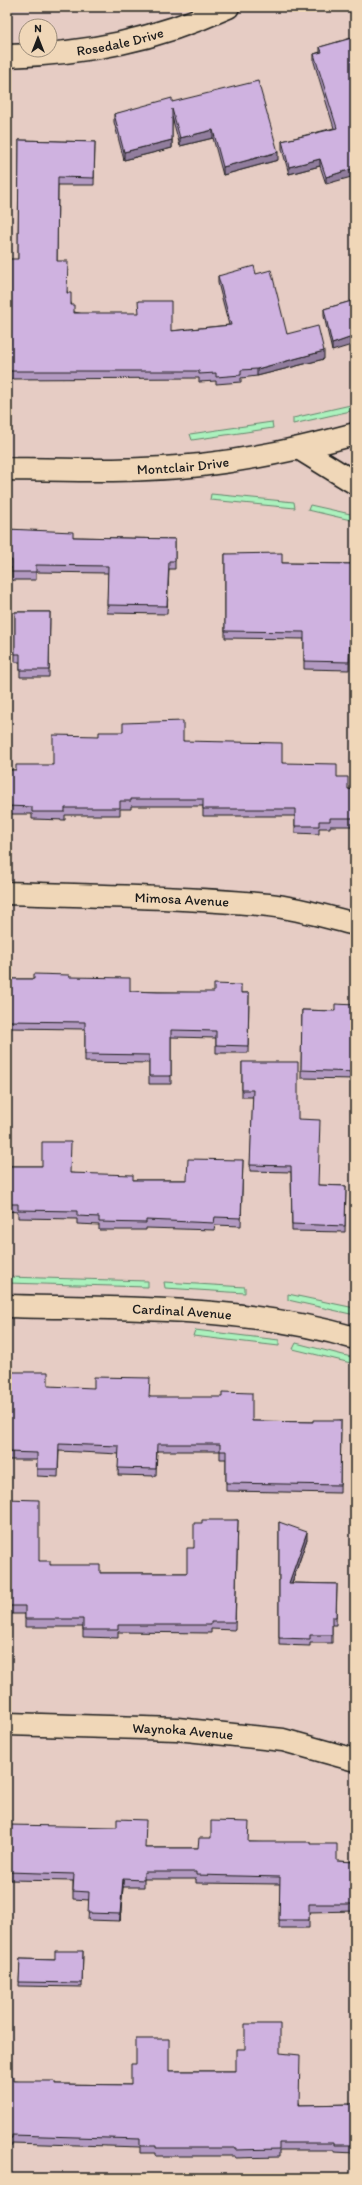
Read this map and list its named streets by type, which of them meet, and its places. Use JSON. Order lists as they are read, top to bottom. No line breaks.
{"streets":{"street":["Rosedale Drive","Montclair Drive","Mimosa Avenue","Cardinal Avenue","Waynoka Avenue"]},"north":"top"}
